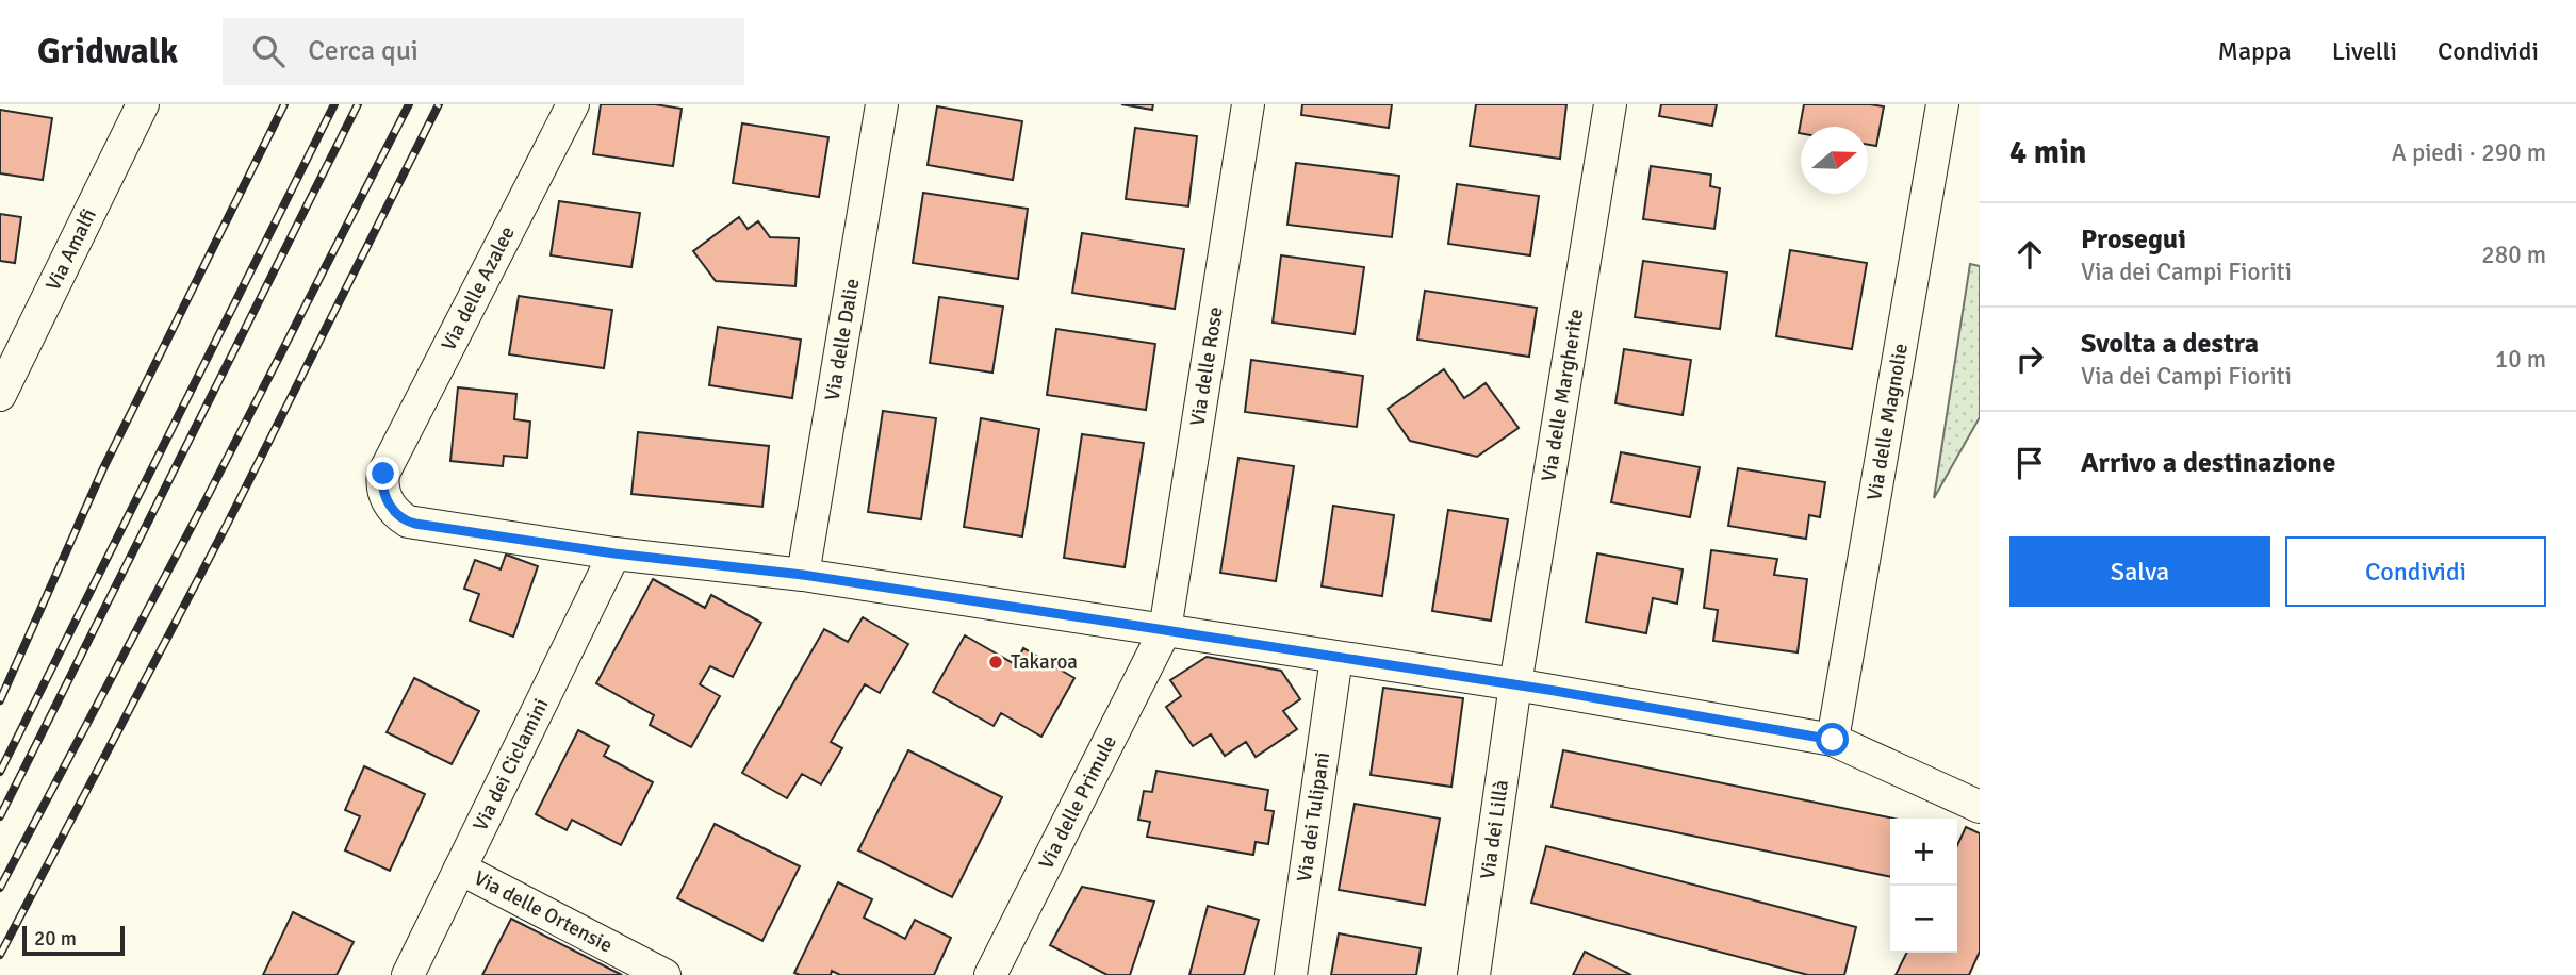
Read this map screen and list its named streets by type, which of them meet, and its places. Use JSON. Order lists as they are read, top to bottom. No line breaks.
{"streets":{"street":["Via Amalfi","Via delle Azalee","Via delle Dalie","Via delle Rose","Via delle Margherite","Via delle Magnolie","Via dei Ciclamini","Via delle Primule","Via dei Tulipani","Via dei Lillà","Via delle Ortensie"]},"crossings":[["Via delle Azalee","Via dei Ciclamini"],["Via delle Rose","Via delle Primule"],["Via delle Margherite","Via dei Lillà"],["Via dei Ciclamini","Via delle Ortensie"]],"places":["Takaroa"],"scale_bar":"20 m","north":"right","page":{"header":"Gridwalk","search":"Cerca qui","nav":["Mappa","Livelli","Condividi"],"heading":["4 min","A piedi · 290 m"],"list":[["Prosegui","Via dei Campi Fioriti","280 m"],["Svolta a destra","Via dei Campi Fioriti","10 m"],"Arrivo a destinazione"],"buttons":["Salva","Condividi"],"map_buttons":["+","−"],"scale":"20 m"}}
